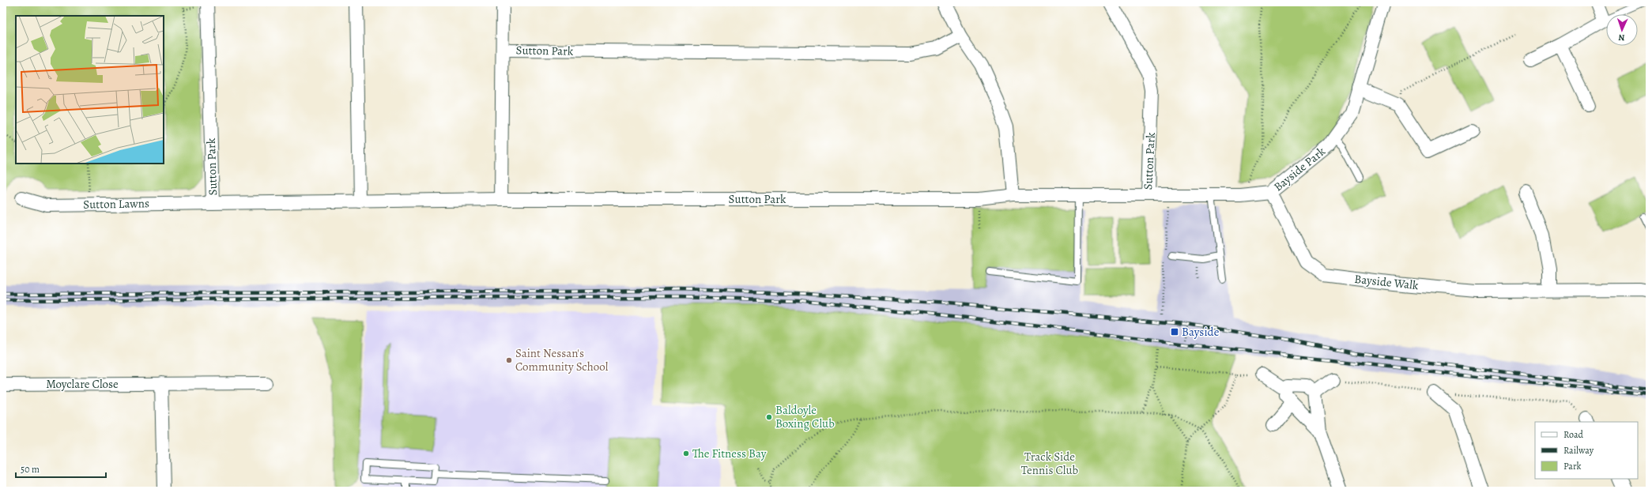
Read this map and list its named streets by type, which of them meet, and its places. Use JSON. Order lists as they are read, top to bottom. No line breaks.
{"streets":{"street":["Sutton Park","Bayside Park","Sutton Lawns","Bayside Walk","Moyclare Close"]},"crossings":[["Sutton Park","Bayside Park"],["Sutton Park","Sutton Lawns"],["Bayside Park","Bayside Walk"]],"parks":["Track Side Tennis Club"],"places":{"transit":["Bayside"],"other":["Saint Nessan's Community School","Baldoyle Boxing Club","The Fitness Bay"]},"legend":["Road","Railway","Park"],"scale_bar":"50 m","north":"bottom"}
